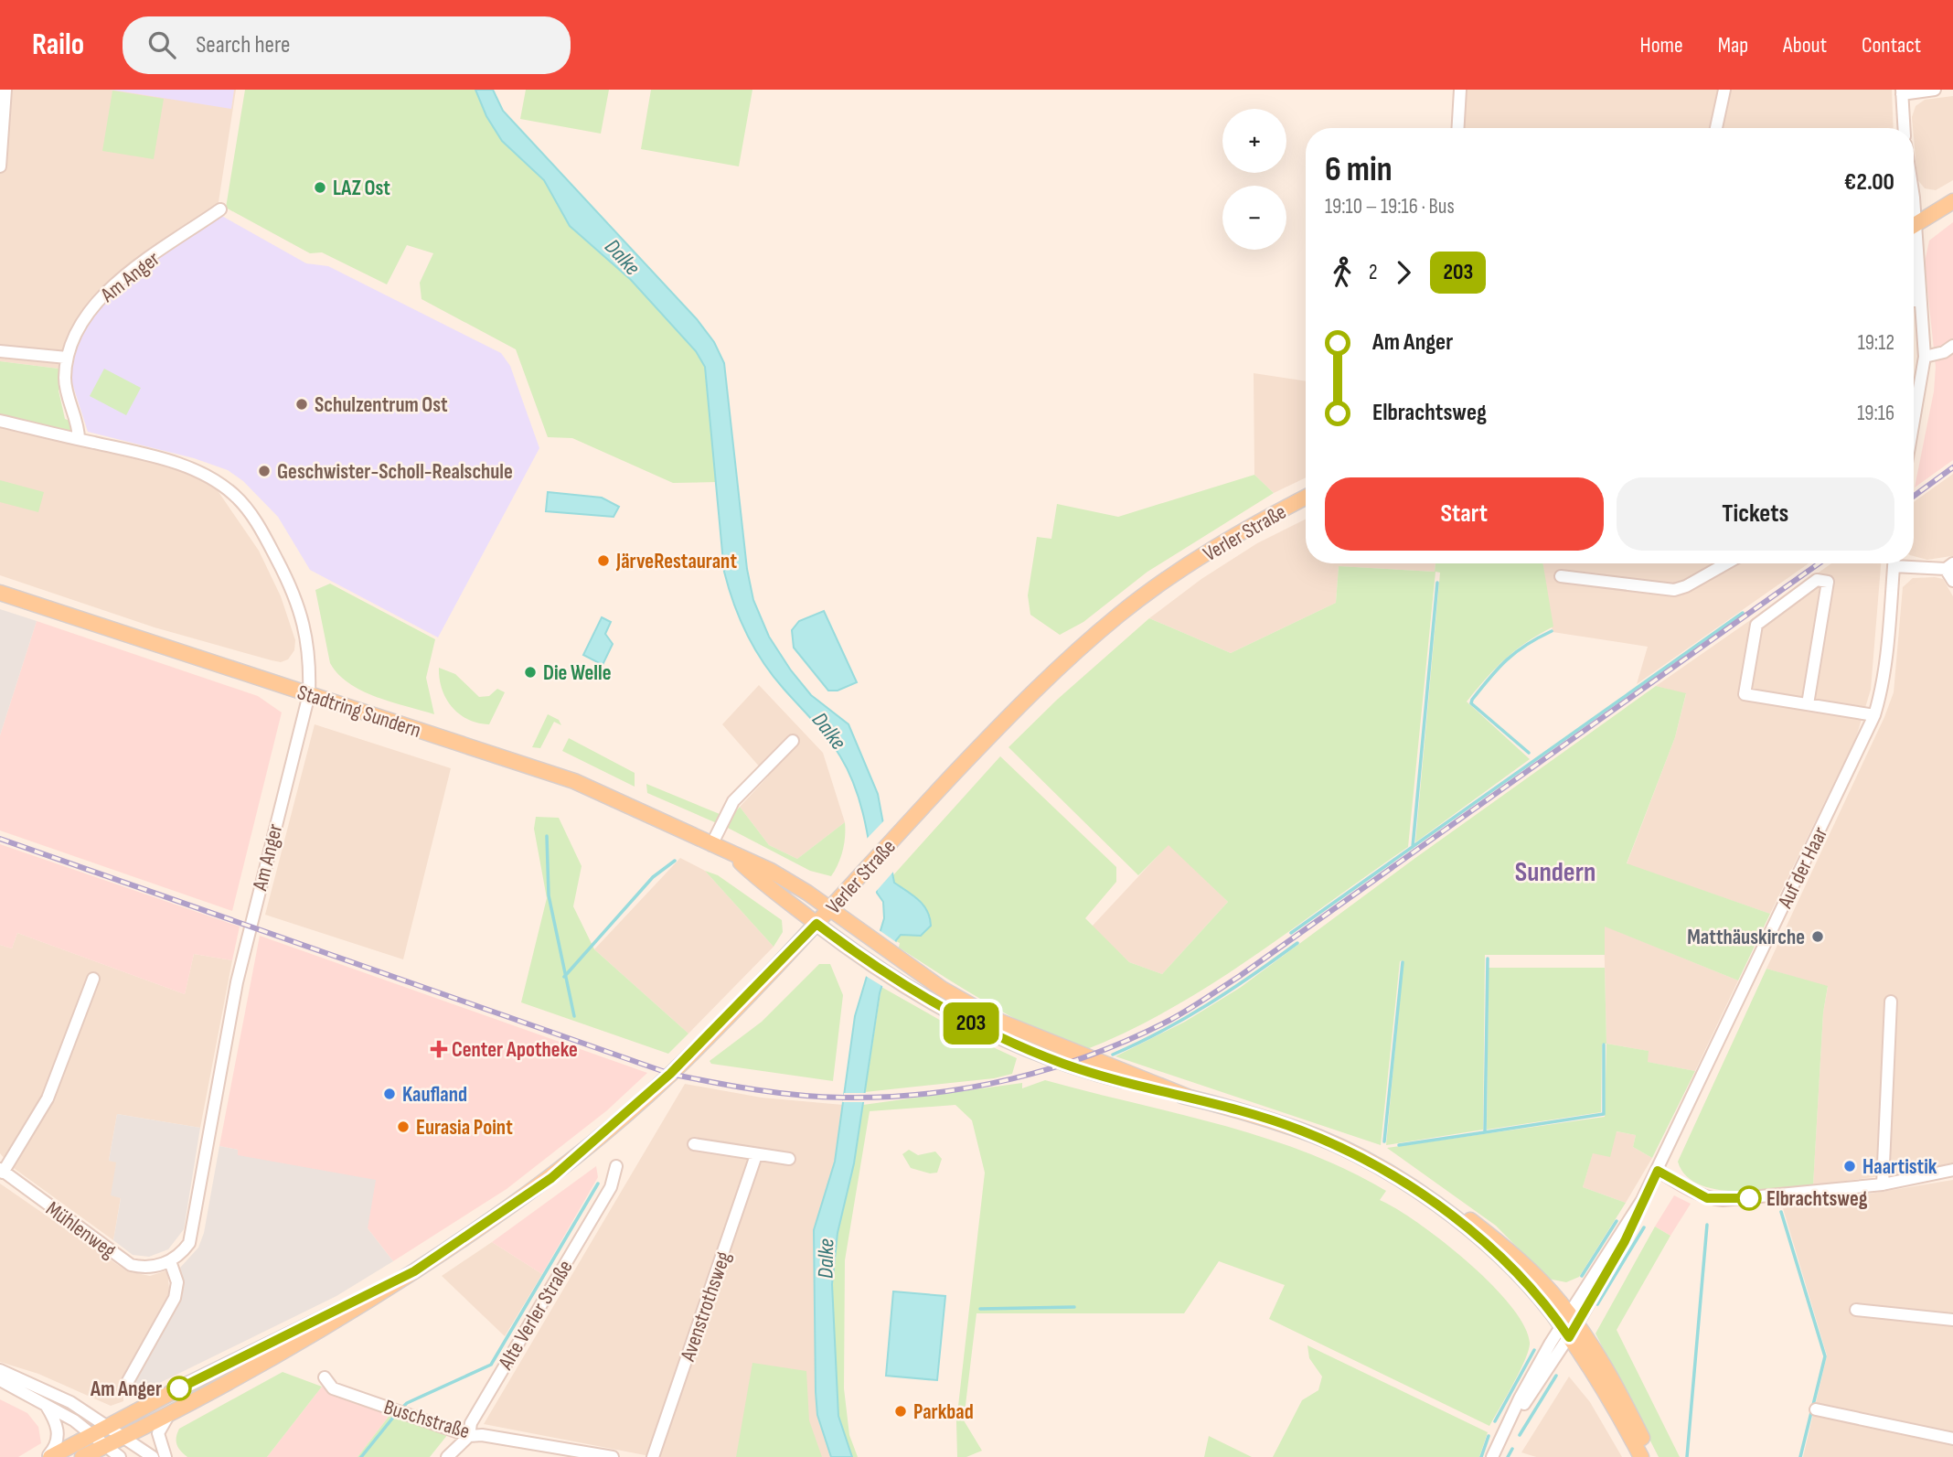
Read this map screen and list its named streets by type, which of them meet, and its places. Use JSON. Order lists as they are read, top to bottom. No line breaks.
{"streets":{"main road":["Verler Straße","Stadtring Sundern"],"street":["Am Anger","Auf der Haar","Mühlenweg","Avenstrothsweg","Alte Verler Straße","Buschstraße"]},"crossings":[["Am Anger","Stadtring Sundern"],["Am Anger","Mühlenweg"],["Verler Straße","Stadtring Sundern"],["Stadtring Sundern","Auf der Haar"],["Alte Verler Straße","Buschstraße"]],"districts":["Sundern"],"water":["Dalke"],"places":{"other":["LAZ Ost","Schulzentrum Ost","Geschwister-Scholl-Realschule","JärveRestaurant","Die Welle","Matthäuskirche","Kaufland","Eurasia Point","Haartistik","Elbrachtsweg","Am Anger","Parkbad"],"health":["Center Apotheke"]},"lines":["bus line 203"],"page":{"header":"Railo","search":"Search here","nav":["Home","Map","About","Contact"],"on_map":"203","map_buttons":["+","−"],"heading":["6 min","19:10 – 19:16 · Bus","€2.00"],"legs":["2","203"],"list":[{"name":"Am Anger","value":"19:12"},{"name":"Elbrachtsweg","value":"19:16"}],"buttons":["Start","Tickets"]}}
